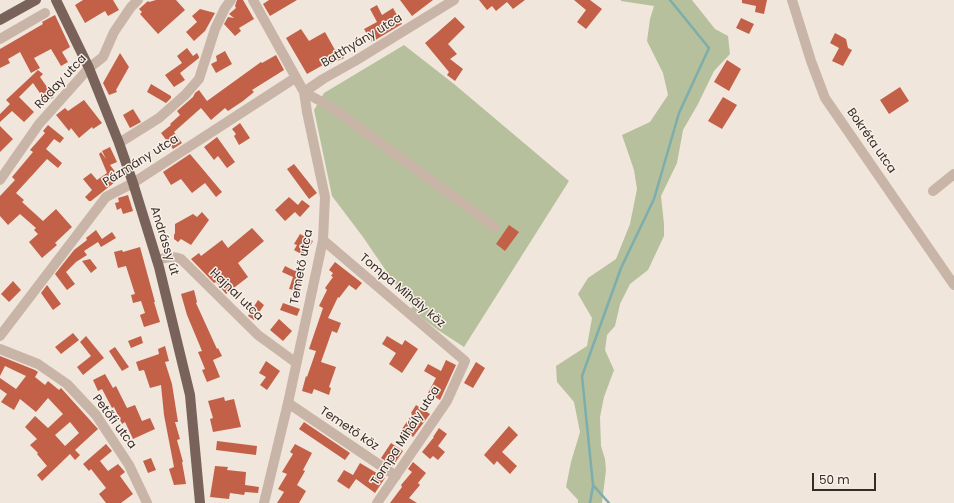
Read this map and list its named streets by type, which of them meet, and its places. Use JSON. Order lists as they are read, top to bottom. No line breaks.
{"streets":{"main road":["Andrássy út"],"street":["Batthyány utca","Ráday utca","Bokréta utca","Pázmány utca","Temető utca","Tompa Mihály köz","Hajnal utca","Petőfi utca","Temető köz","Tompa Mihály utca"]},"crossings":[["Batthyány utca","Temető utca"],["Ráday utca","Andrássy út"],["Pázmány utca","Andrássy út"],["Pázmány utca","Temető utca"],["Andrássy út","Hajnal utca"],["Temető utca","Tompa Mihály köz"],["Temető utca","Hajnal utca"],["Temető utca","Temető köz"],["Tompa Mihály köz","Tompa Mihály utca"],["Temető köz","Tompa Mihály utca"]],"scale_bar":"50 m"}
